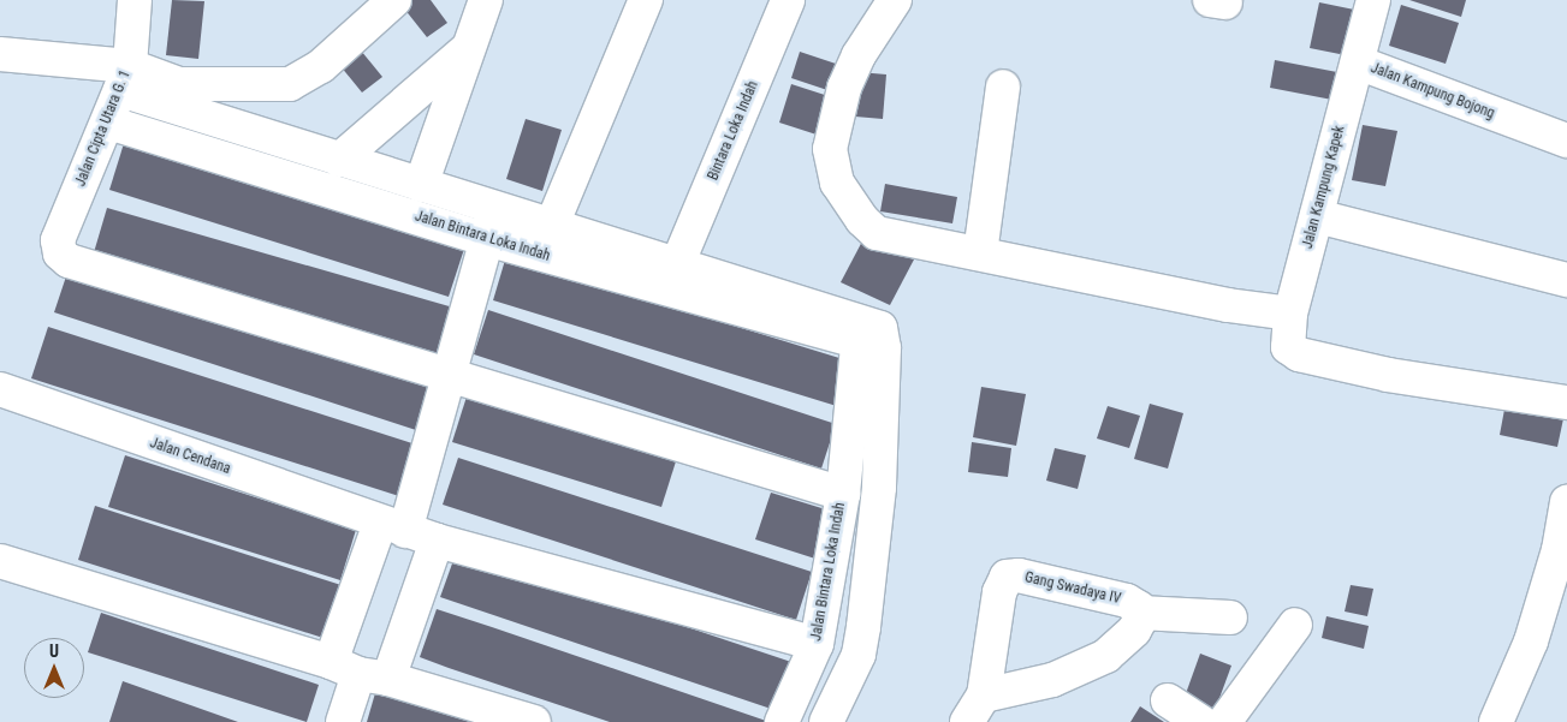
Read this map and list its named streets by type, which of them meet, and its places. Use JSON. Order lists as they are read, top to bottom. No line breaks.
{"streets":{"street":["Jalan Kampung Bojong","Jalan Cipta Utara G. 1","Bintara Loka Indah","Jalan Kampung Kapek","Jalan Bintara Loka Indah","Jalan Cendana","Gang Swadaya IV"]},"crossings":[["Jalan Kampung Bojong","Jalan Kampung Kapek"],["Jalan Cipta Utara G. 1","Jalan Bintara Loka Indah"],["Jalan Bintara Loka Indah","Jalan Cendana"]],"north":"top"}
